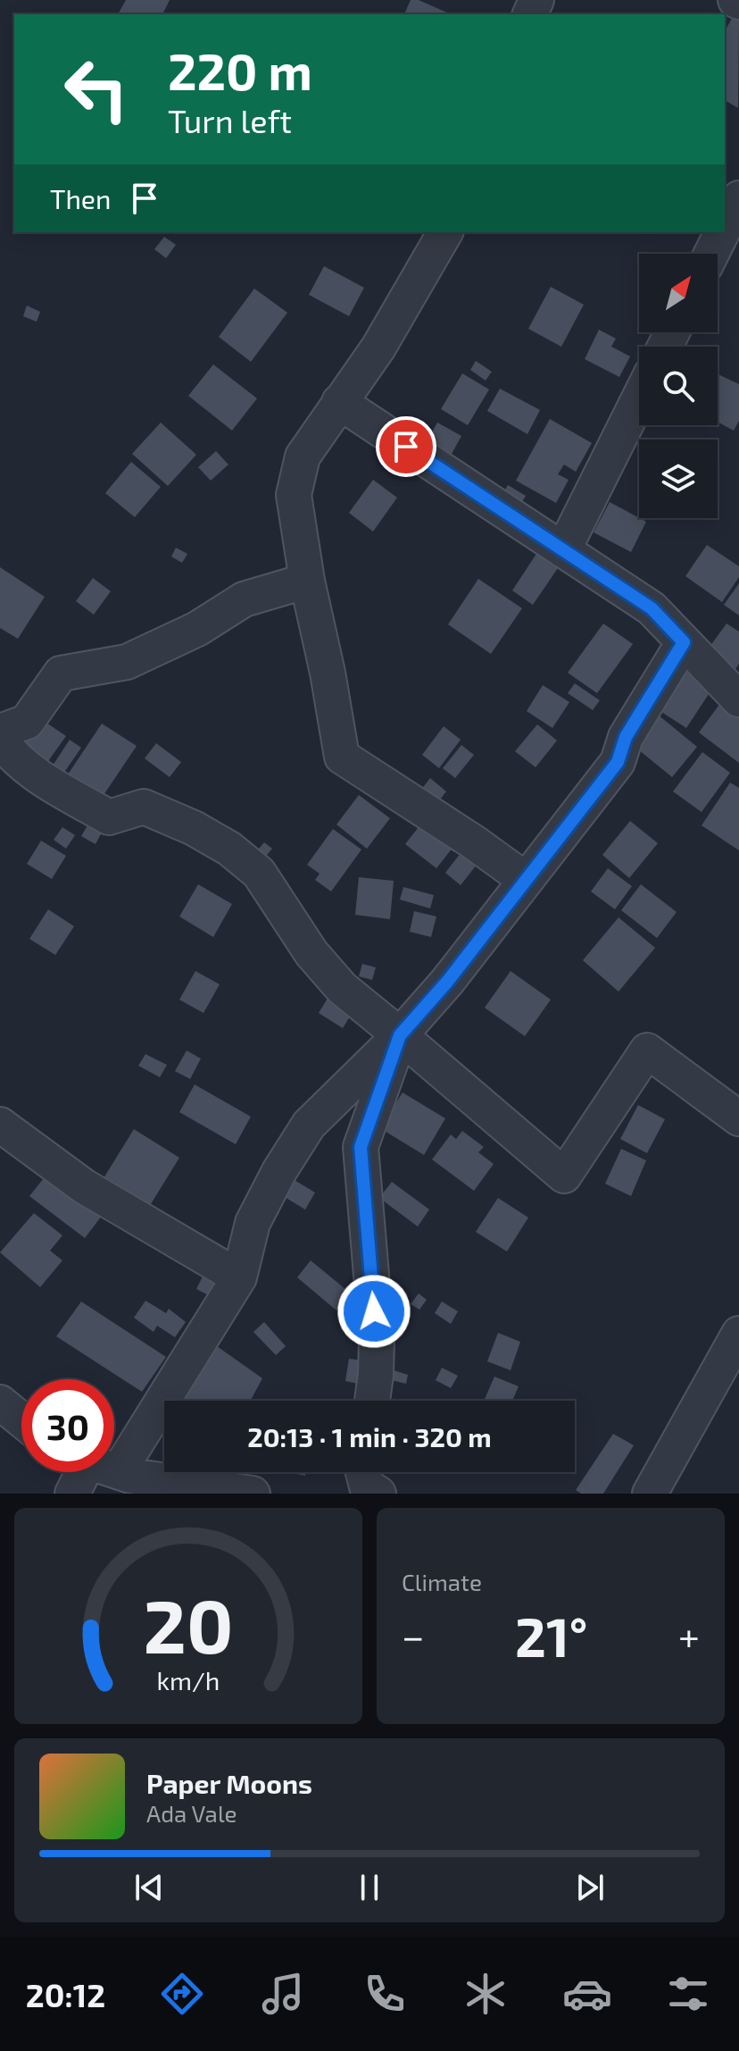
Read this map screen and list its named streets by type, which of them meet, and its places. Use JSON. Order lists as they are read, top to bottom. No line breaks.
{"north":"top right","page":{"turn":["220 m","Turn left"],"then":"Then","limit":"30","trip":"20:13 · 1 min · 320 m","tile":"Climate","heat":["−","21°","+"],"song":["Paper Moons","Ada Vale"],"tabs":"20:12","gauge":["20","km/h"]}}
